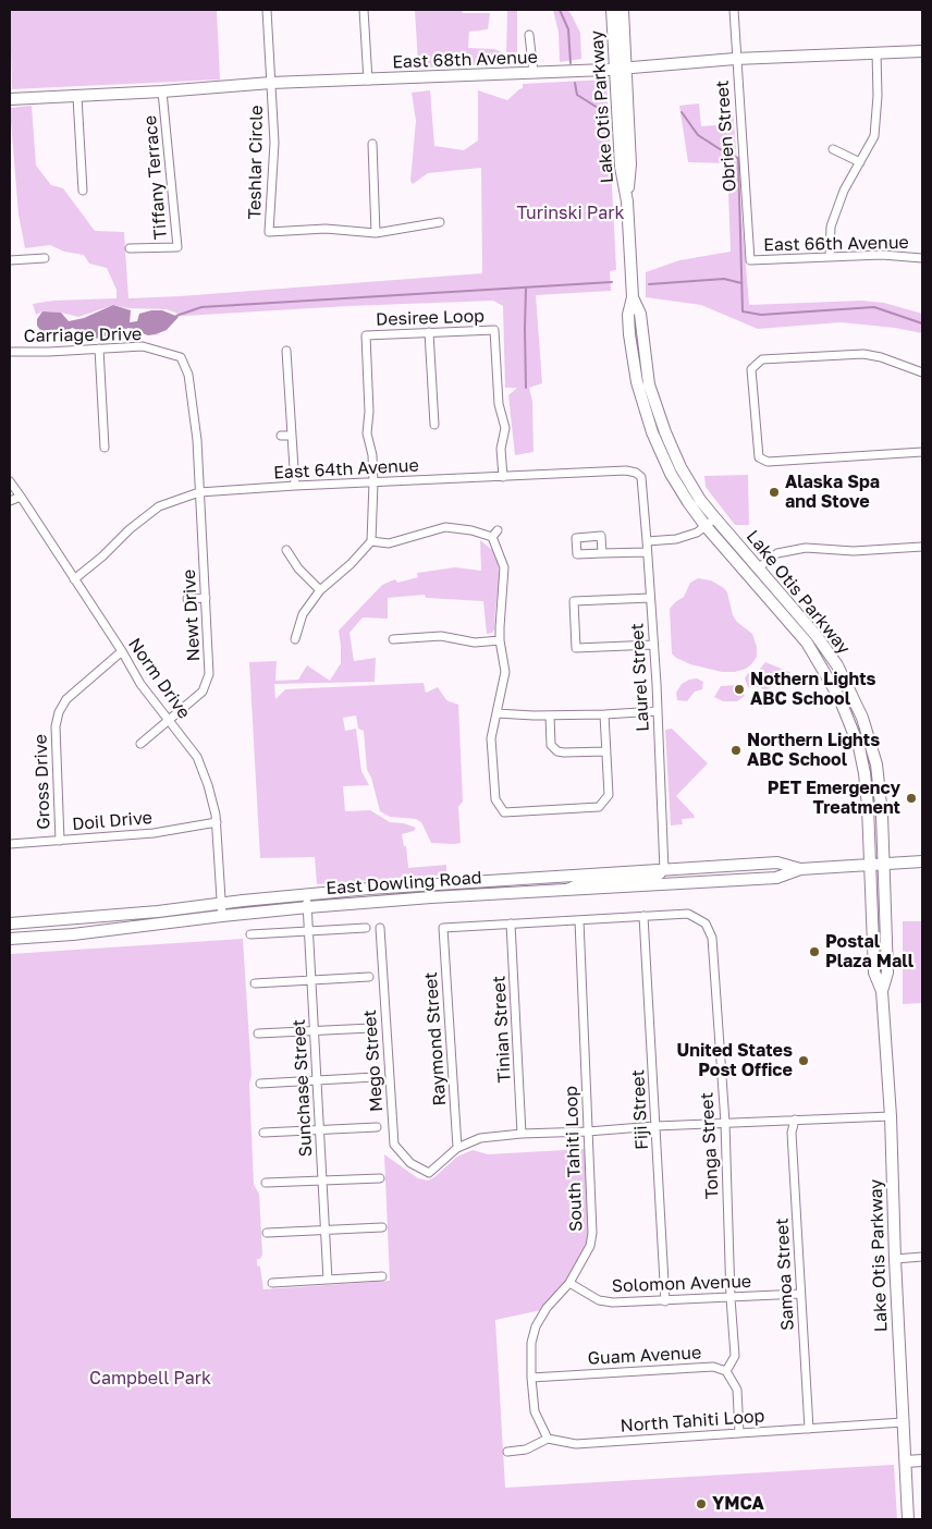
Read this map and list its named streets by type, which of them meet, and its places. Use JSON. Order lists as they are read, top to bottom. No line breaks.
{"streets":{"main road":["East 68th Avenue","Lake Otis Parkway","East Dowling Road"],"street":["Obrien Street","Teshlar Circle","Tiffany Terrace","East 66th Avenue","Desiree Loop","Carriage Drive","East 64th Avenue","Newt Drive","Laurel Street","Norm Drive","Gross Drive","Doil Drive","Tinian Street","Raymond Street","Mego Street","Sunchase Street","Fiji Street","Tonga Street","South Tahiti Loop","Samoa Street","Solomon Avenue","Guam Avenue","North Tahiti Loop"]},"crossings":[["East 68th Avenue","Lake Otis Parkway"],["East 68th Avenue","Obrien Street"],["East 68th Avenue","Teshlar Circle"],["East 68th Avenue","Tiffany Terrace"],["Lake Otis Parkway","East Dowling Road"],["Lake Otis Parkway","North Tahiti Loop"],["Obrien Street","East 66th Avenue"],["Desiree Loop","East 64th Avenue"],["Carriage Drive","East 64th Avenue"],["Carriage Drive","Newt Drive"],["East 64th Avenue","Newt Drive"],["East 64th Avenue","Laurel Street"],["East 64th Avenue","Norm Drive"],["Newt Drive","Norm Drive"],["Laurel Street","East Dowling Road"],["Norm Drive","Gross Drive"],["Norm Drive","Doil Drive"],["Norm Drive","East Dowling Road"],["Gross Drive","Doil Drive"],["East Dowling Road","Sunchase Street"],["Tinian Street","Tonga Street"],["Raymond Street","Mego Street"],["Raymond Street","Tonga Street"],["Fiji Street","Tonga Street"],["Fiji Street","Solomon Avenue"],["Tonga Street","South Tahiti Loop"],["Tonga Street","Solomon Avenue"],["Tonga Street","Guam Avenue"],["South Tahiti Loop","Solomon Avenue"],["South Tahiti Loop","Guam Avenue"],["Samoa Street","Solomon Avenue"],["Samoa Street","North Tahiti Loop"],["Guam Avenue","North Tahiti Loop"]],"parks":["Turinski Park","Campbell Park"],"places":["Alaska Spa and Stove","Nothern Lights ABC School","Northern Lights ABC School","PET Emergency Treatment","Postal Plaza Mall","United States Post Office","YMCA"]}
